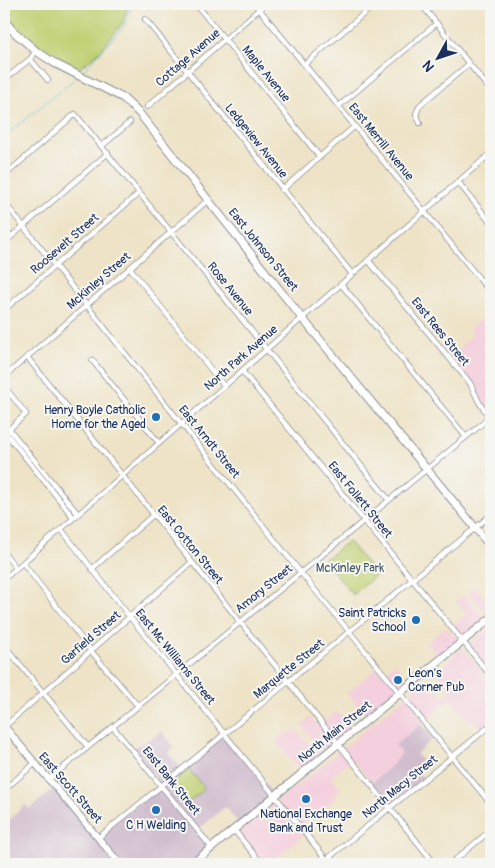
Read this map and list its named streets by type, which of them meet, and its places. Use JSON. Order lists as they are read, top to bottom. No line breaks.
{"streets":{"main road":["East Johnson Street","North Main Street","East Scott Street"],"street":["Cottage Avenue","Maple Avenue","Ledgeview Avenue","East Merrill Avenue","Roosevelt Street","McKinley Street","Rose Avenue","East Rees Street","North Park Avenue","East Arndt Street","East Follett Street","East Cotton Street","Amory Street","Garfield Street","East Mc Williams Street","Marquette Street","East Bank Street","North Macy Street"]},"crossings":[["Cottage Avenue","Maple Avenue"],["Cottage Avenue","Ledgeview Avenue"],["Cottage Avenue","East Merrill Avenue"],["Ledgeview Avenue","North Park Avenue"],["East Merrill Avenue","North Park Avenue"],["Roosevelt Street","Rose Avenue"],["Roosevelt Street","East Arndt Street"],["East Johnson Street","McKinley Street"],["East Johnson Street","North Park Avenue"],["East Johnson Street","Amory Street"],["East Johnson Street","Marquette Street"],["McKinley Street","Rose Avenue"],["McKinley Street","East Arndt Street"],["McKinley Street","East Cotton Street"],["Rose Avenue","North Park Avenue"],["Rose Avenue","Amory Street"],["East Rees Street","North Park Avenue"],["East Rees Street","Amory Street"],["North Park Avenue","East Arndt Street"],["North Park Avenue","East Follett Street"],["North Park Avenue","East Cotton Street"],["North Park Avenue","East Mc Williams Street"],["East Arndt Street","Amory Street"],["East Arndt Street","Marquette Street"],["East Arndt Street","North Main Street"],["East Arndt Street","North Macy Street"],["East Follett Street","Amory Street"],["East Follett Street","Marquette Street"],["East Follett Street","North Main Street"],["East Cotton Street","Amory Street"],["East Cotton Street","Garfield Street"],["East Cotton Street","Marquette Street"],["East Cotton Street","North Main Street"],["East Cotton Street","North Macy Street"],["Amory Street","East Mc Williams Street"],["Amory Street","East Bank Street"],["Amory Street","East Scott Street"],["Garfield Street","East Mc Williams Street"],["Garfield Street","East Scott Street"],["East Mc Williams Street","Marquette Street"],["East Mc Williams Street","North Main Street"],["East Mc Williams Street","North Macy Street"],["Marquette Street","East Bank Street"],["Marquette Street","East Scott Street"],["North Main Street","East Bank Street"]],"parks":["McKinley Park"],"places":["Henry Boyle Catholic Home for the Aged","Saint Patricks School","Leon's Corner Pub","National Exchange Bank and Trust","C H Welding"],"north":"bottom left"}
